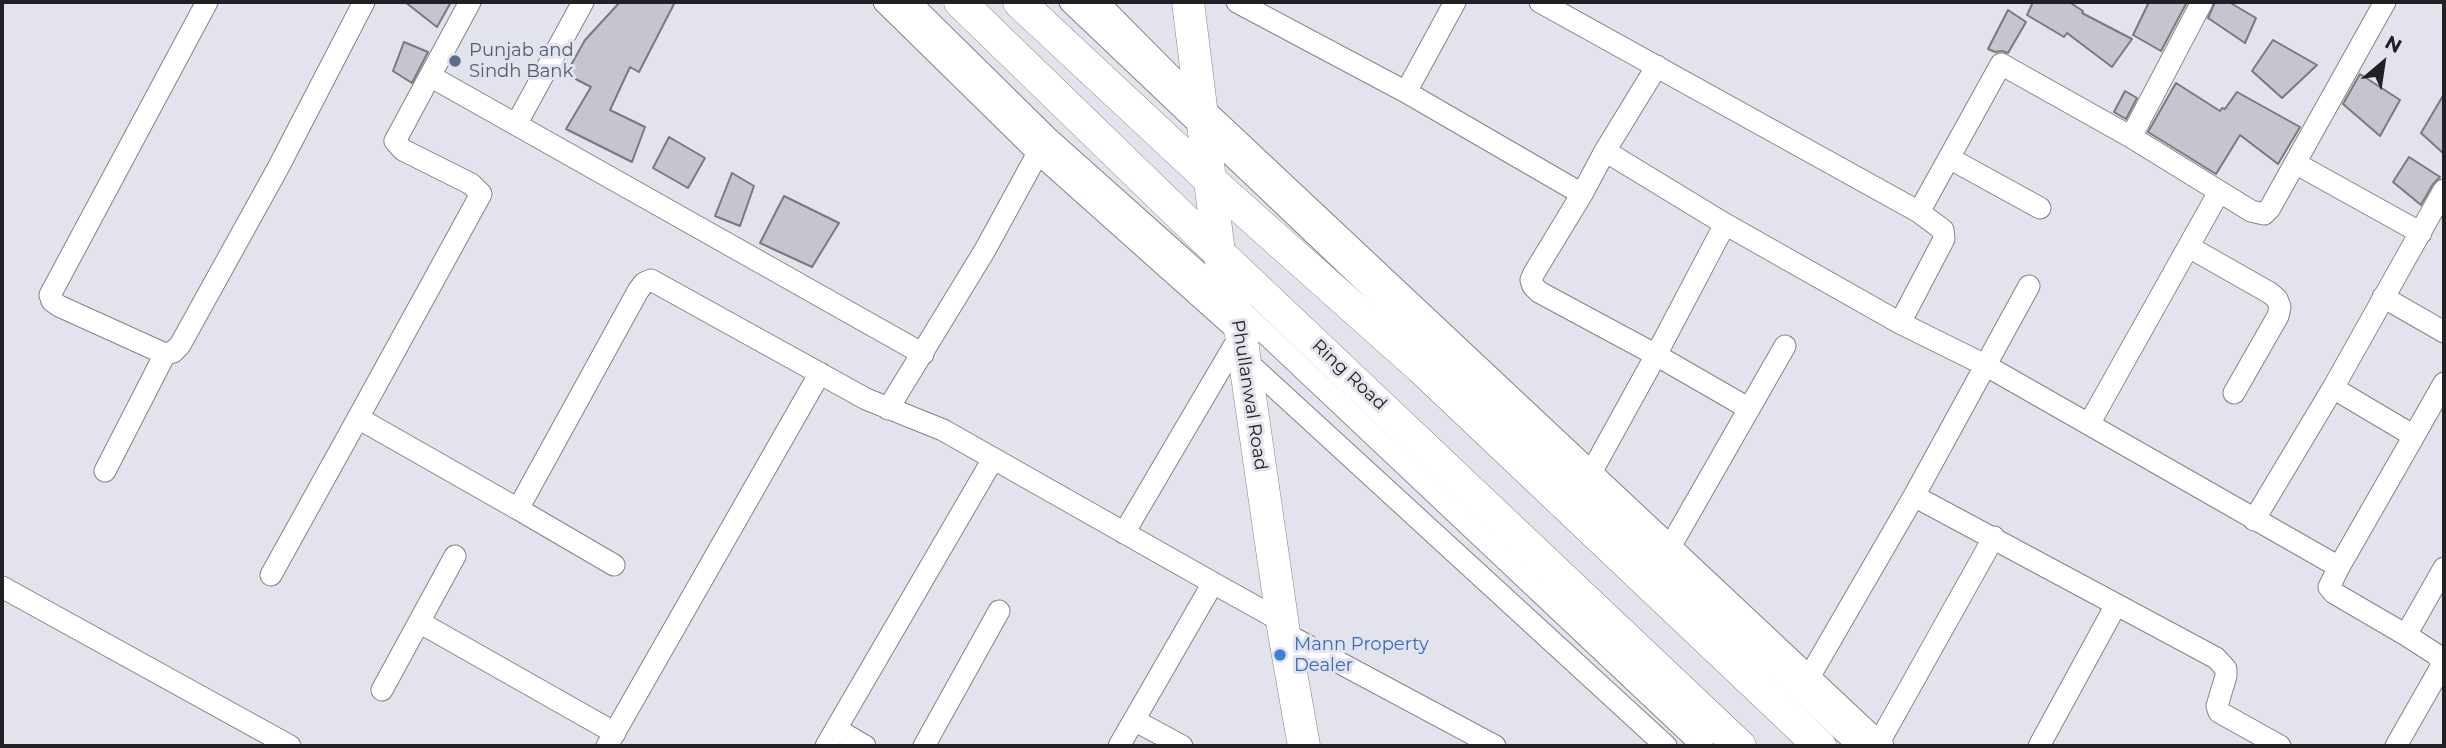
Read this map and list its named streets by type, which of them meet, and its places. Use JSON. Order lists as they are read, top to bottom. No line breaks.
{"streets":{"street":["Ring Road","Phullanwal Road"]},"crossings":[["Ring Road","Phullanwal Road"]],"places":["Punjab and Sindh Bank","Mann Property Dealer"],"north":"top right"}
